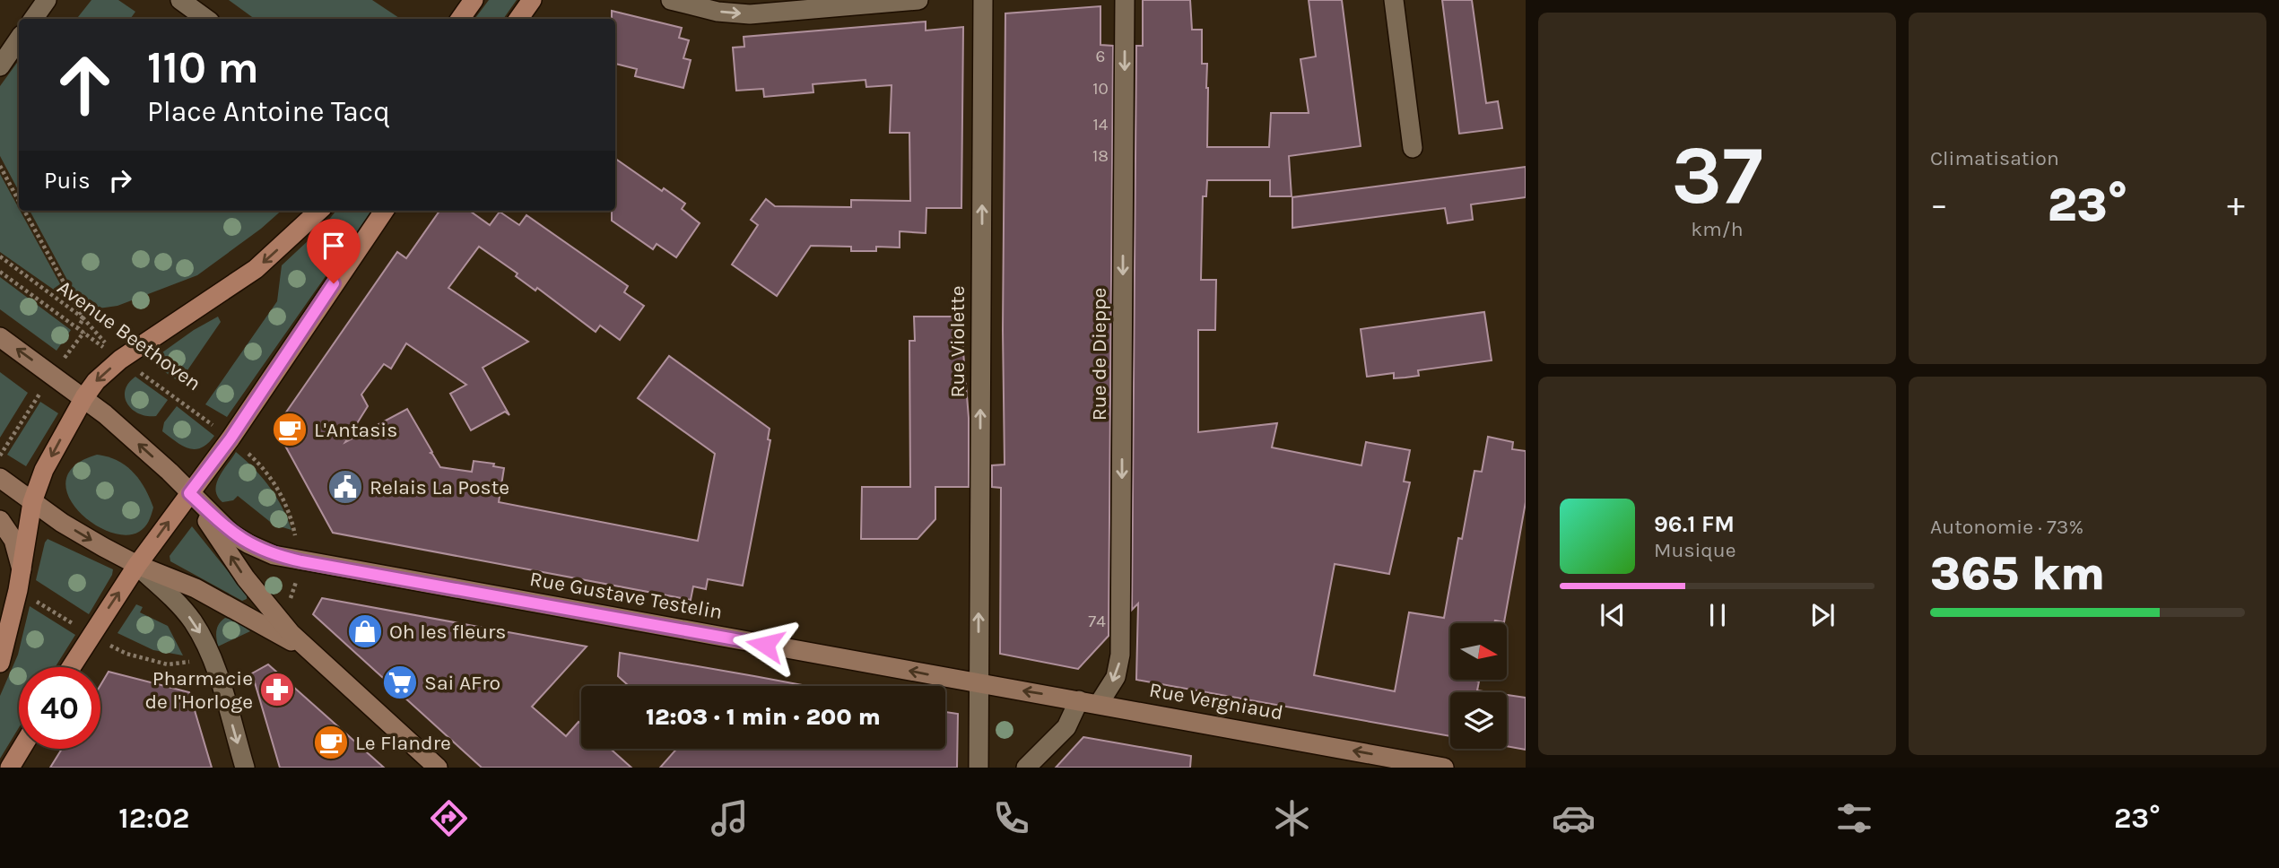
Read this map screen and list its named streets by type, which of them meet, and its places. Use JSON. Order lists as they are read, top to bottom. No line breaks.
{"streets":{"street":["Rue Violette","Rue de Dieppe","Rue Gustave Testelin","Rue Vergniaud"],"path":["Avenue Beethoven"]},"crossings":[["Avenue Beethoven","Rue Gustave Testelin"],["Rue Violette","Rue Gustave Testelin"],["Rue Violette","Rue Vergniaud"],["Rue de Dieppe","Rue Vergniaud"],["Rue Gustave Testelin","Rue Vergniaud"]],"one_way":["Rue Violette","Rue de Dieppe","Rue Gustave Testelin","Rue Vergniaud"],"places":{"cafe":["L'Antasis","Le Flandre"],"public building":["Relais La Poste"],"shop":["Oh les fleurs"],"supermarket":["Sai AFro"],"pharmacy":["Pharmacie de l'Horloge"]},"house_numbers":["6","10","14","18","74"],"north":"right","page":{"tile":[["37","km/h"],"Climatisation",["Autonomie · 73%","365 km"]],"turn":["110 m","Place Antoine Tacq"],"then":"Puis","heat":["−","23°","+"],"song":["96.1 FM","Musique"],"limit":"40","trip":"12:03 · 1 min · 200 m","tabs":["12:02","23°"]}}
